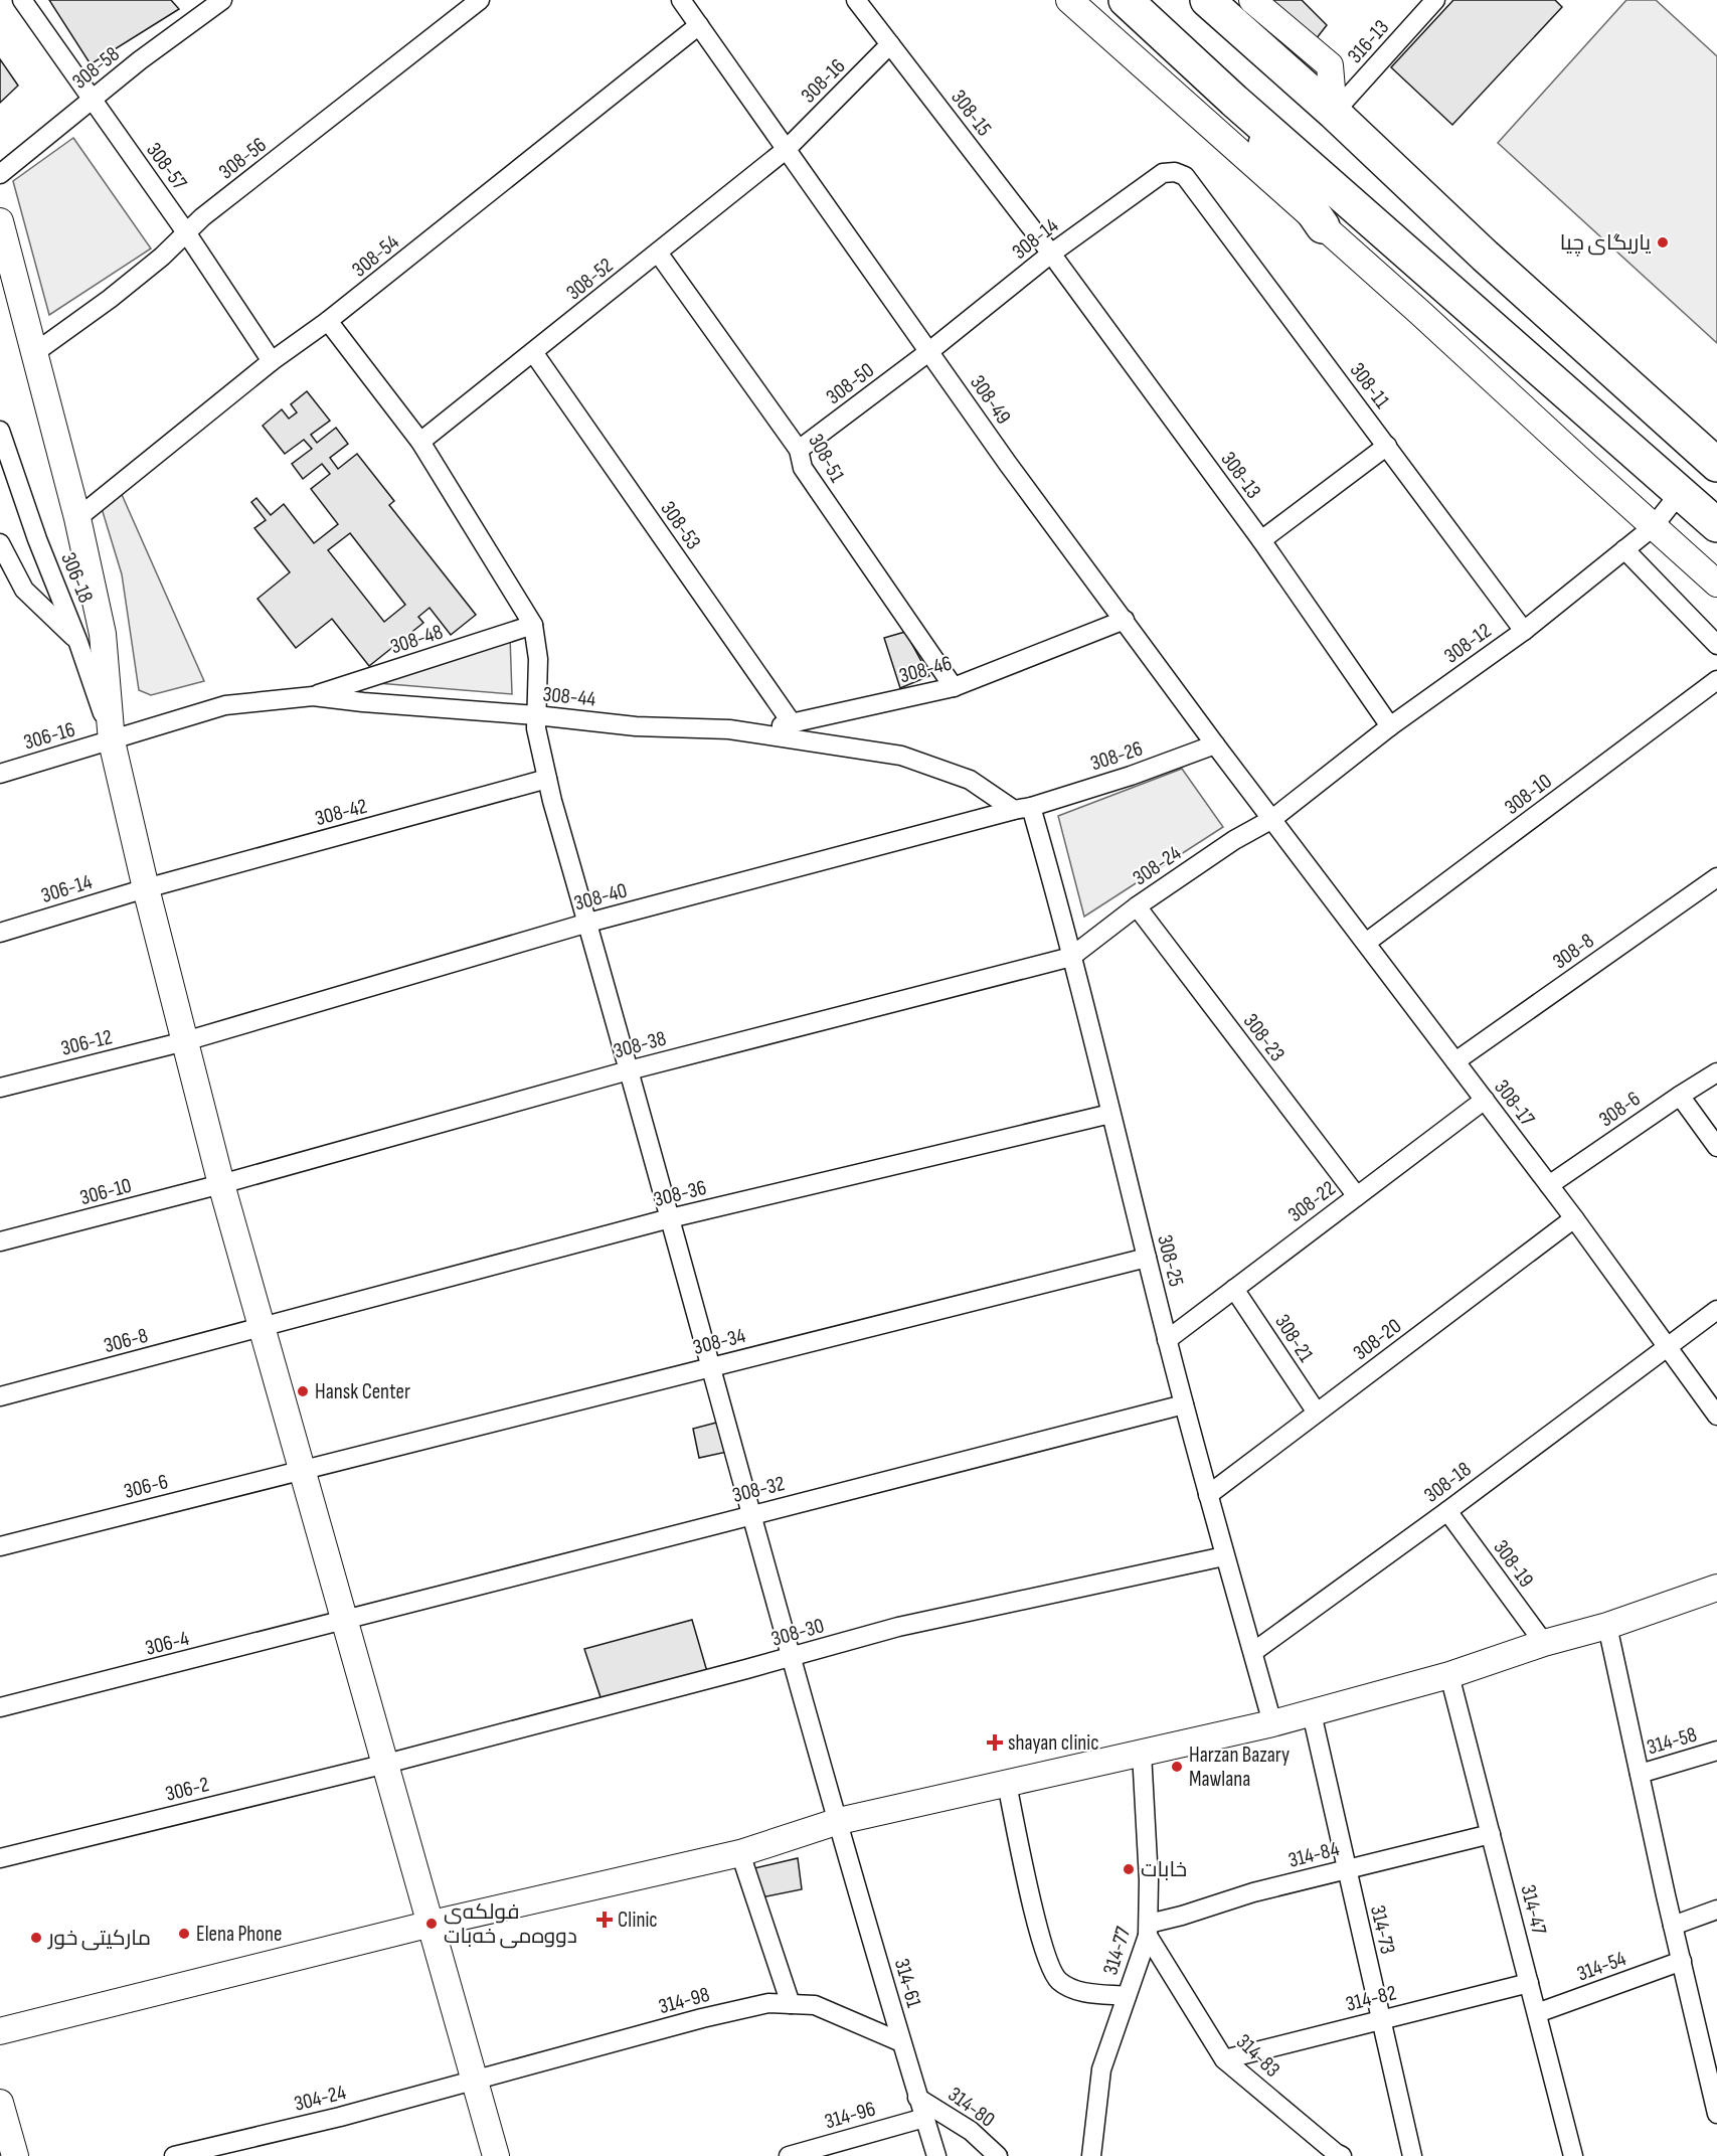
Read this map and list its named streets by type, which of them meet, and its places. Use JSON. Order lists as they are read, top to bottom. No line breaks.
{"streets":{"street":["316-13","308-58","308-16","308-15","308-56","308-57","308-14","308-54","308-52","308-50","308-11","308-49","308-51","308-13","308-53","306-18","308-48","308-12","308-46","308-44","306-16","308-26","308-10","308-42","308-24","306-14","308-40","308-8","308-23","306-12","308-38","308-17","308-6","306-10","308-36","308-22","308-25","308-21","308-20","306-8","308-34","308-18","306-6","308-32","308-19","308-30","306-4","314-58","306-2","314-84","314-47","314-73","314-77","314-54","314-61","314-82","314-98","314-83","304-24","314-80","314-96"]},"crossings":[["308-58","308-57"],["308-16","308-15"],["308-16","308-52"],["308-16","308-49"],["308-15","308-14"],["308-15","308-13"],["308-56","308-57"],["308-57","308-54"],["308-14","308-50"],["308-14","308-11"],["308-14","308-49"],["308-14","308-13"],["308-54","308-49"],["308-52","308-49"],["308-52","308-51"],["308-52","308-53"],["308-50","308-49"],["308-50","308-51"],["308-11","308-12"],["308-49","308-12"],["308-49","308-46"],["308-49","308-26"],["308-49","308-24"],["308-49","308-17"],["308-51","308-46"],["308-13","308-12"],["308-53","308-46"],["306-18","308-44"],["306-18","306-16"],["308-48","308-44"],["308-48","314-61"],["308-12","308-24"],["308-12","308-17"],["308-46","308-44"],["308-44","306-16"],["308-44","308-26"],["308-44","308-40"],["308-44","308-25"],["308-44","314-61"],["308-26","308-40"],["308-26","308-25"],["308-10","308-17"],["308-42","306-14"],["308-42","314-61"],["308-24","308-23"],["308-24","308-38"],["308-24","308-17"],["308-24","308-25"],["308-40","306-12"],["308-40","308-25"],["308-40","314-61"],["308-8","308-17"],["308-23","308-22"],["308-38","306-10"],["308-38","308-25"],["308-38","314-61"],["308-17","308-6"],["308-17","308-22"],["308-17","308-20"],["308-17","308-18"],["308-36","308-25"],["308-36","306-8"],["308-36","314-61"],["308-22","308-25"],["308-22","308-21"],["308-25","308-20"],["308-25","308-34"],["308-25","308-18"],["308-25","308-32"],["308-25","308-30"],["308-21","308-20"],["308-34","306-6"],["308-34","314-61"],["308-18","308-19"],["308-32","306-4"],["308-32","314-61"],["308-30","306-2"],["308-30","314-61"],["314-84","314-47"],["314-84","314-73"],["314-84","314-77"],["314-84","314-83"],["314-47","314-54"],["314-47","314-82"],["314-73","314-82"],["314-77","314-83"],["314-61","314-98"],["314-61","314-80"],["314-61","314-96"],["314-82","314-83"],["314-98","304-24"]],"places":{"other":["یاریگای چیا","Hansk Center","Harzan Bazary Mawlana","خابات","فولکه‌ی دووه‌می خه‌بات","Elena Phone","مارکیتی خور"],"health":["shayan clinic","Clinic"]}}
